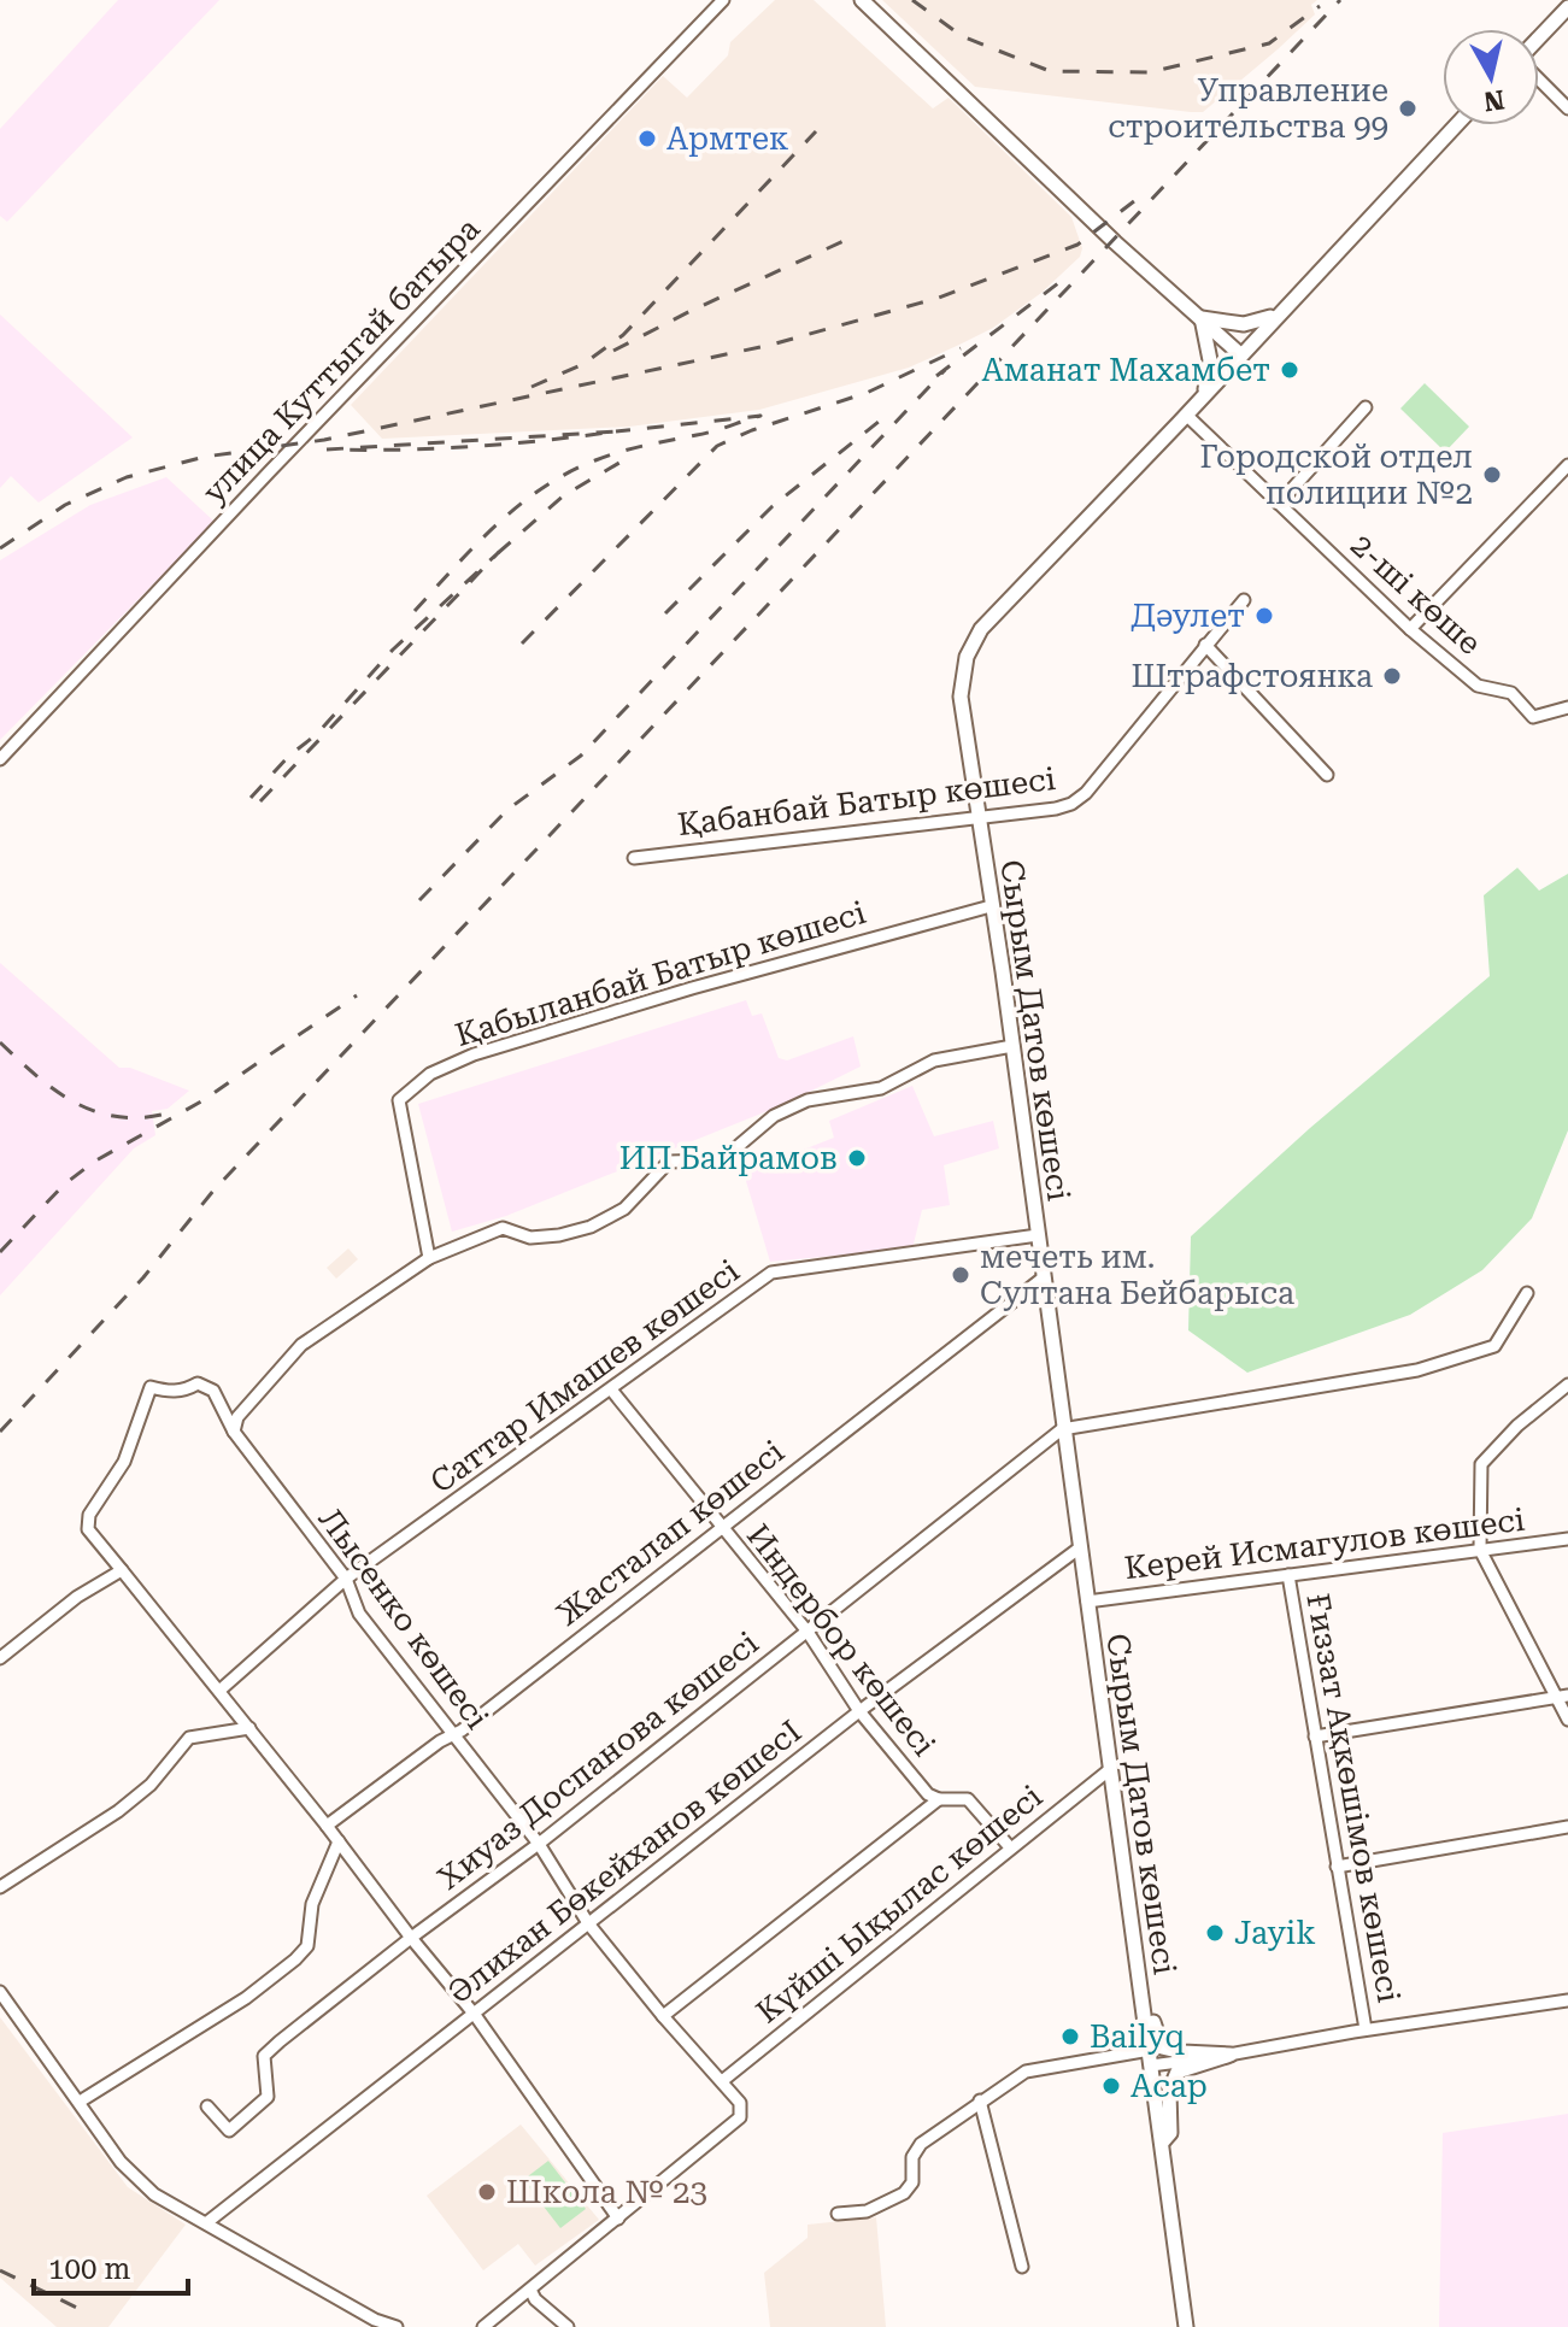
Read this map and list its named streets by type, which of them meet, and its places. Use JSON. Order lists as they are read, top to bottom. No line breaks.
{"streets":{"main road":["Сырым Датов көшесі"],"street":["улица Куттыгай батыра","2-ші көше","Қабанбай Батыр көшесі","Қабыланбай Батыр көшесі","Саттар Имашев көшесі","Жасталап көшесі","Керей Исмагулов көшесі","Лысенко көшесі","Индербор көшесі","Хиуаз Доспанова көшесі","Ғиззат Ақкөшімов көшесi","Әлихан Бөкейханов көшесI","Күйші Ықылас көшесі"]},"crossings":[["2-ші көше","Сырым Датов көшесі"],["Қабанбай Батыр көшесі","Сырым Датов көшесі"],["Қабыланбай Батыр көшесі","Сырым Датов көшесі"],["Сырым Датов көшесі","Саттар Имашев көшесі"],["Сырым Датов көшесі","Жасталап көшесі"],["Сырым Датов көшесі","Керей Исмагулов көшесі"],["Сырым Датов көшесі","Хиуаз Доспанова көшесі"],["Сырым Датов көшесі","Әлихан Бөкейханов көшесI"],["Сырым Датов көшесі","Күйші Ықылас көшесі"],["Саттар Имашев көшесі","Лысенко көшесі"],["Саттар Имашев көшесі","Индербор көшесі"],["Жасталап көшесі","Лысенко көшесі"],["Жасталап көшесі","Индербор көшесі"],["Керей Исмагулов көшесі","Ғиззат Ақкөшімов көшесi"],["Лысенко көшесі","Хиуаз Доспанова көшесі"],["Лысенко көшесі","Әлихан Бөкейханов көшесI"],["Лысенко көшесі","Күйші Ықылас көшесі"],["Индербор көшесі","Хиуаз Доспанова көшесі"],["Индербор көшесі","Әлихан Бөкейханов көшесI"],["Индербор көшесі","Күйші Ықылас көшесі"]],"places":["Управление строительства 99","Армтек","Аманат Махамбет","Городской отдел полиции №2","Дәулет","Штрафстоянка","ИП Байрамов","мечеть им. Султана Бейбарыса","Jayik","Bailyq","Асар","Школа № 23"],"scale_bar":"100 m","north":"bottom"}
